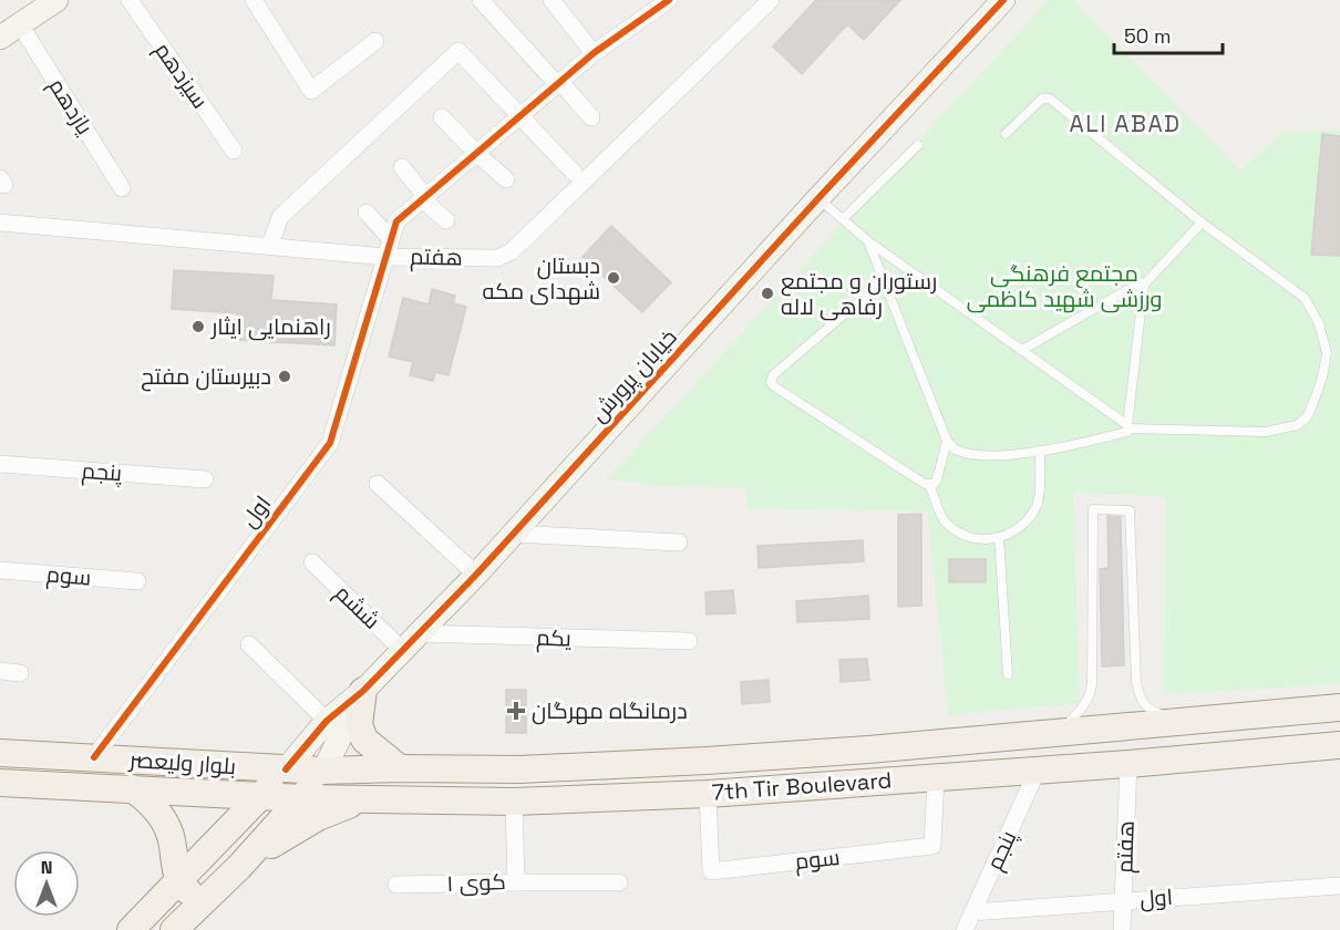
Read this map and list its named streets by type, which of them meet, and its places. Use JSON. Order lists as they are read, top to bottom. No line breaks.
{"streets":{"main road":["بلوار ولیعصر","7th Tir Boulevard"],"street":["سیزدهم","یازدهم","هفتم","خیابان پرورش","پنجم","اول","سوم","ششم","یکم","کوی ۱"]},"crossings":[["هفتم","اول"],["هفتم","7th Tir Boulevard"],["خیابان پرورش","ششم"],["خیابان پرورش","یکم"],["خیابان پرورش","بلوار ولیعصر"],["خیابان پرورش","7th Tir Boulevard"],["پنجم","اول"],["پنجم","7th Tir Boulevard"],["اول","بلوار ولیعصر"],["سوم","7th Tir Boulevard"],["بلوار ولیعصر","7th Tir Boulevard"],["7th Tir Boulevard","کوی ۱"]],"districts":["ALI ABAD"],"parks":["مجتمع فرهنگی ورزشی شهید کاظمی"],"places":{"other":["دبستان شهدای مکه","رستوران و مجتمع رفاهی لاله","راهنمایی ایثار","دبیرستان مفتح"],"health":["درمانگاه مهرگان"]},"scale_bar":"50 m","north":"top"}
